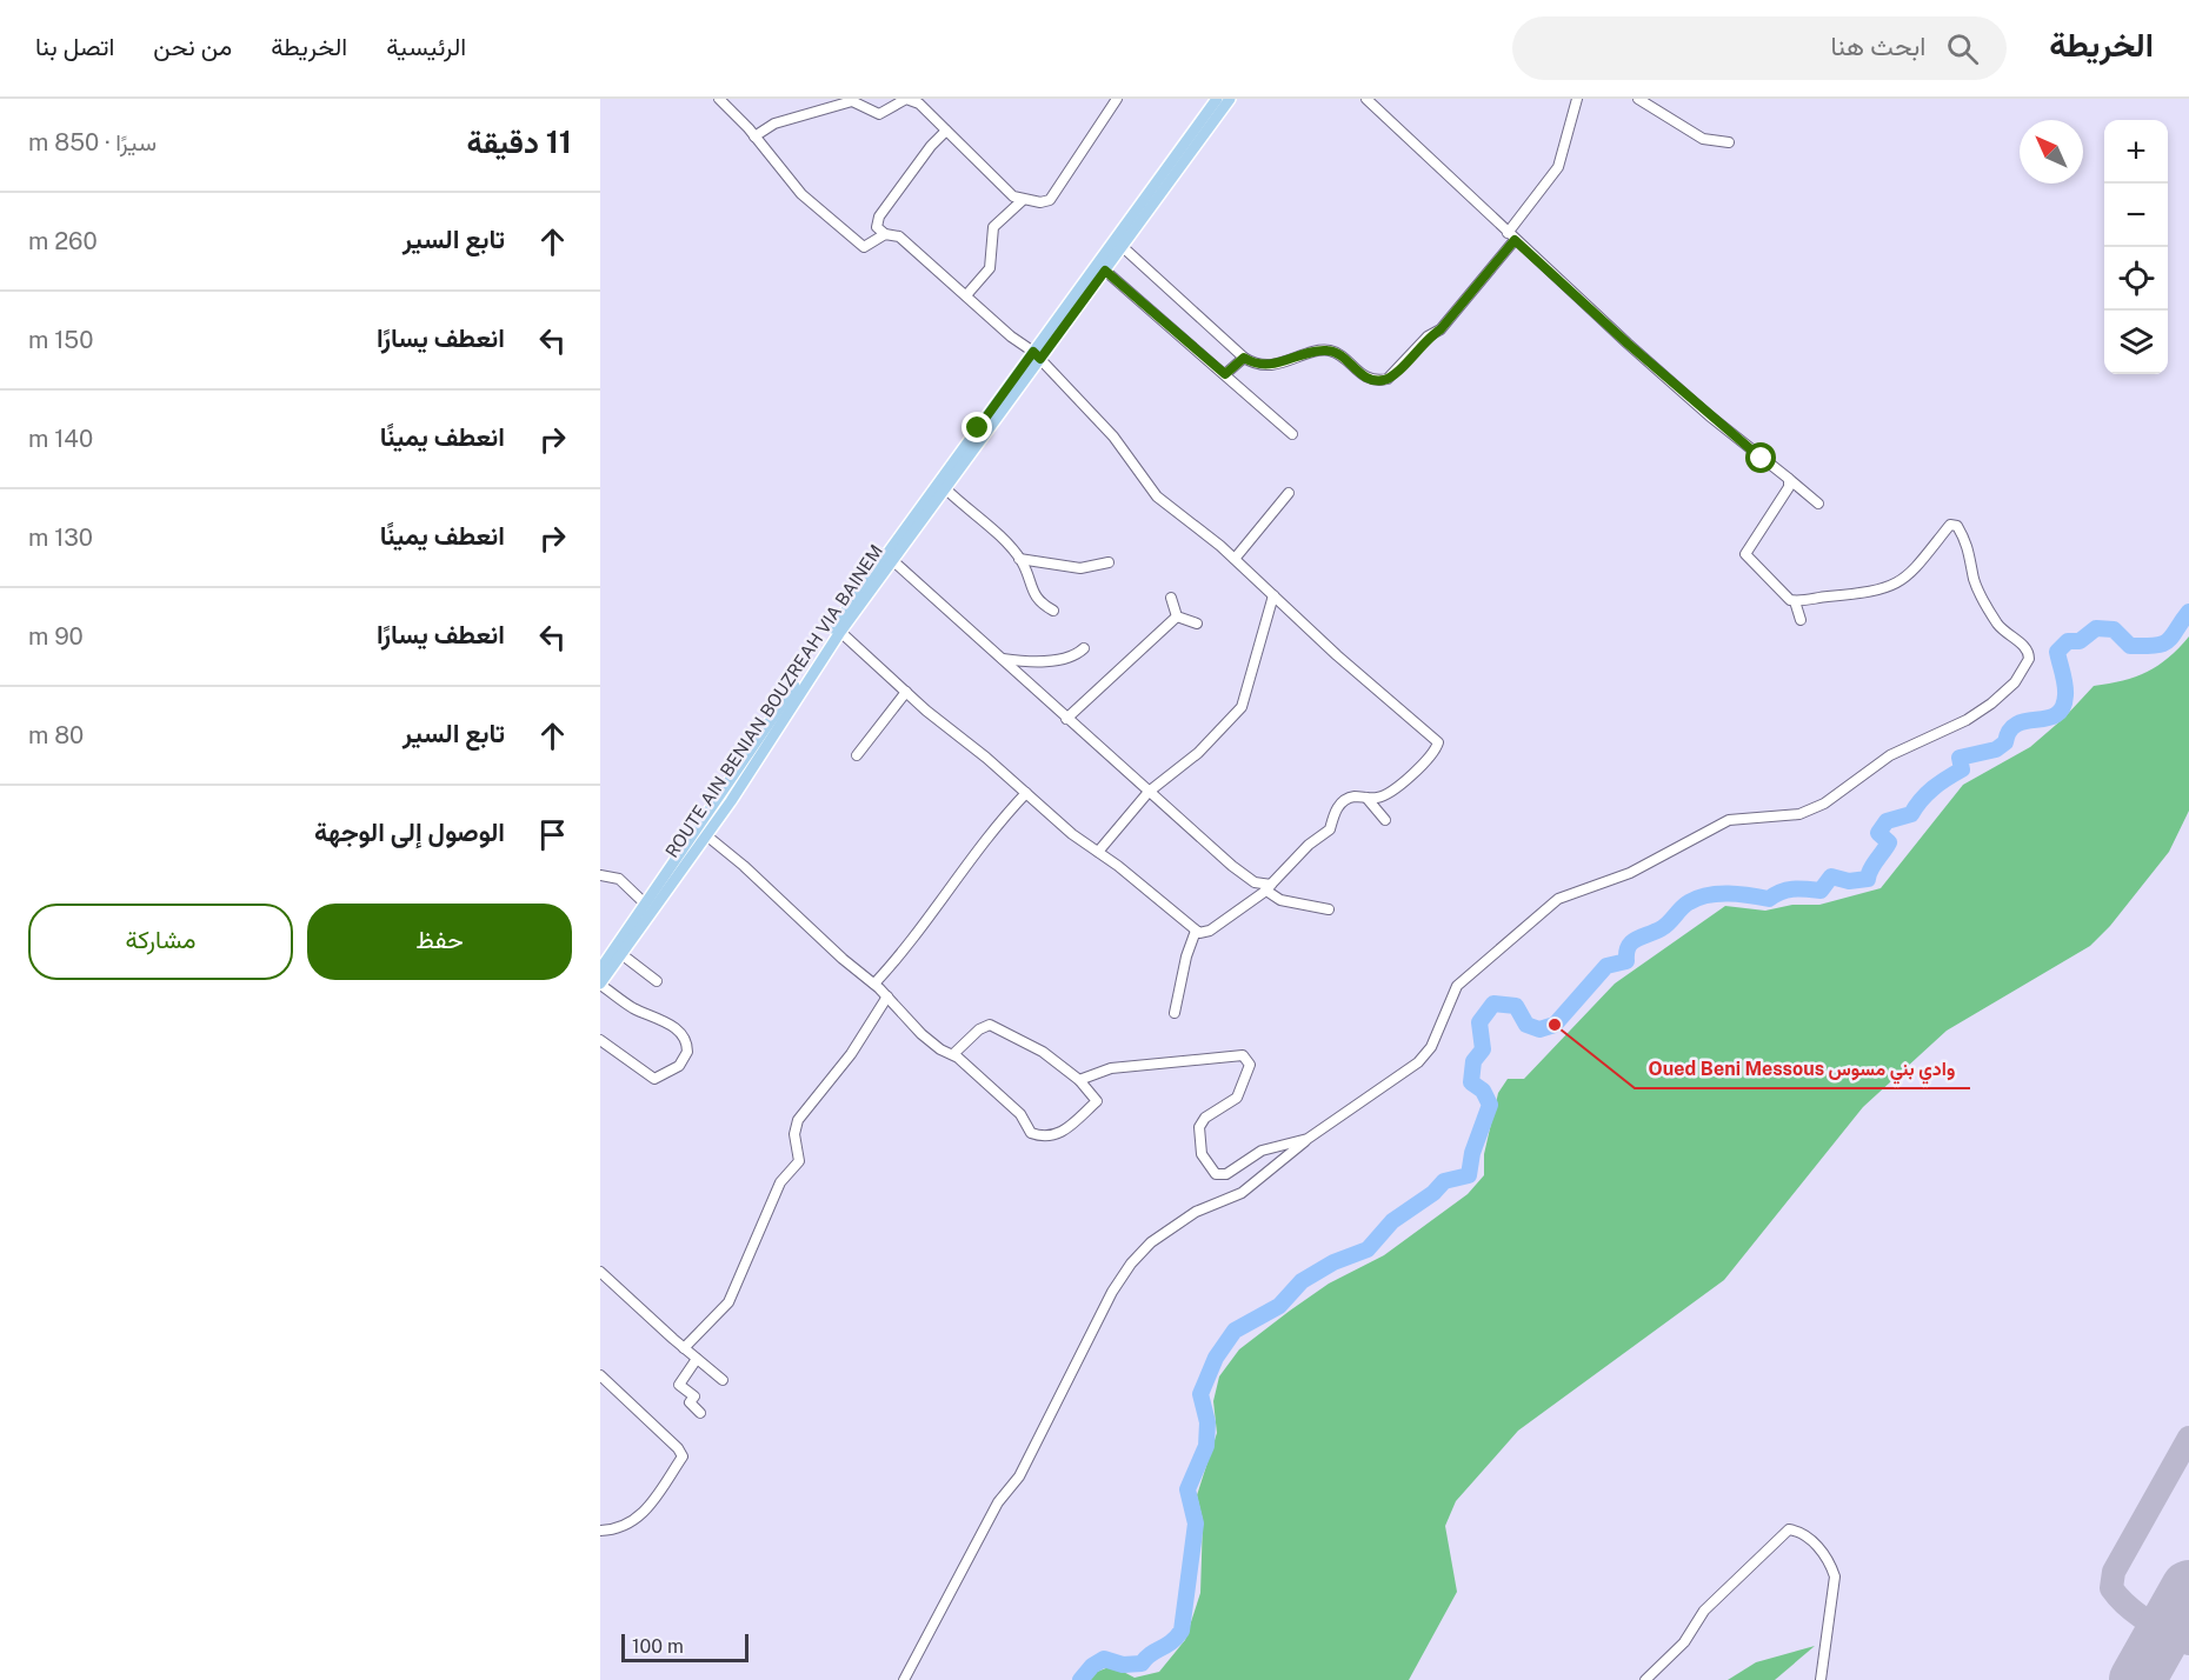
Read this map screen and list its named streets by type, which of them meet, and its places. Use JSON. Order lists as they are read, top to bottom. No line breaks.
{"streets":{"main road":["ROUTE AIN BENIAN BOUZREAH VIA BAINEM"]},"places":["Oued Beni Messous وادي بني مسوس"],"scale_bar":"100 m","north":"top left","page":{"header":"الخريطة","search":"ابحث هنا","nav":["الرئيسية","الخريطة","من نحن","اتصل بنا"],"heading":["11 دقيقة","سيرًا · 850 m"],"map_buttons":["+","−"],"list":[["تابع السير","260 m"],["انعطف يسارًا","150 m"],["انعطف يمينًا","140 m"],["انعطف يمينًا","130 m"],["انعطف يسارًا","90 m"],["تابع السير","80 m"],"الوصول إلى الوجهة"],"buttons":["حفظ","مشاركة"],"scale":"100 m"}}
